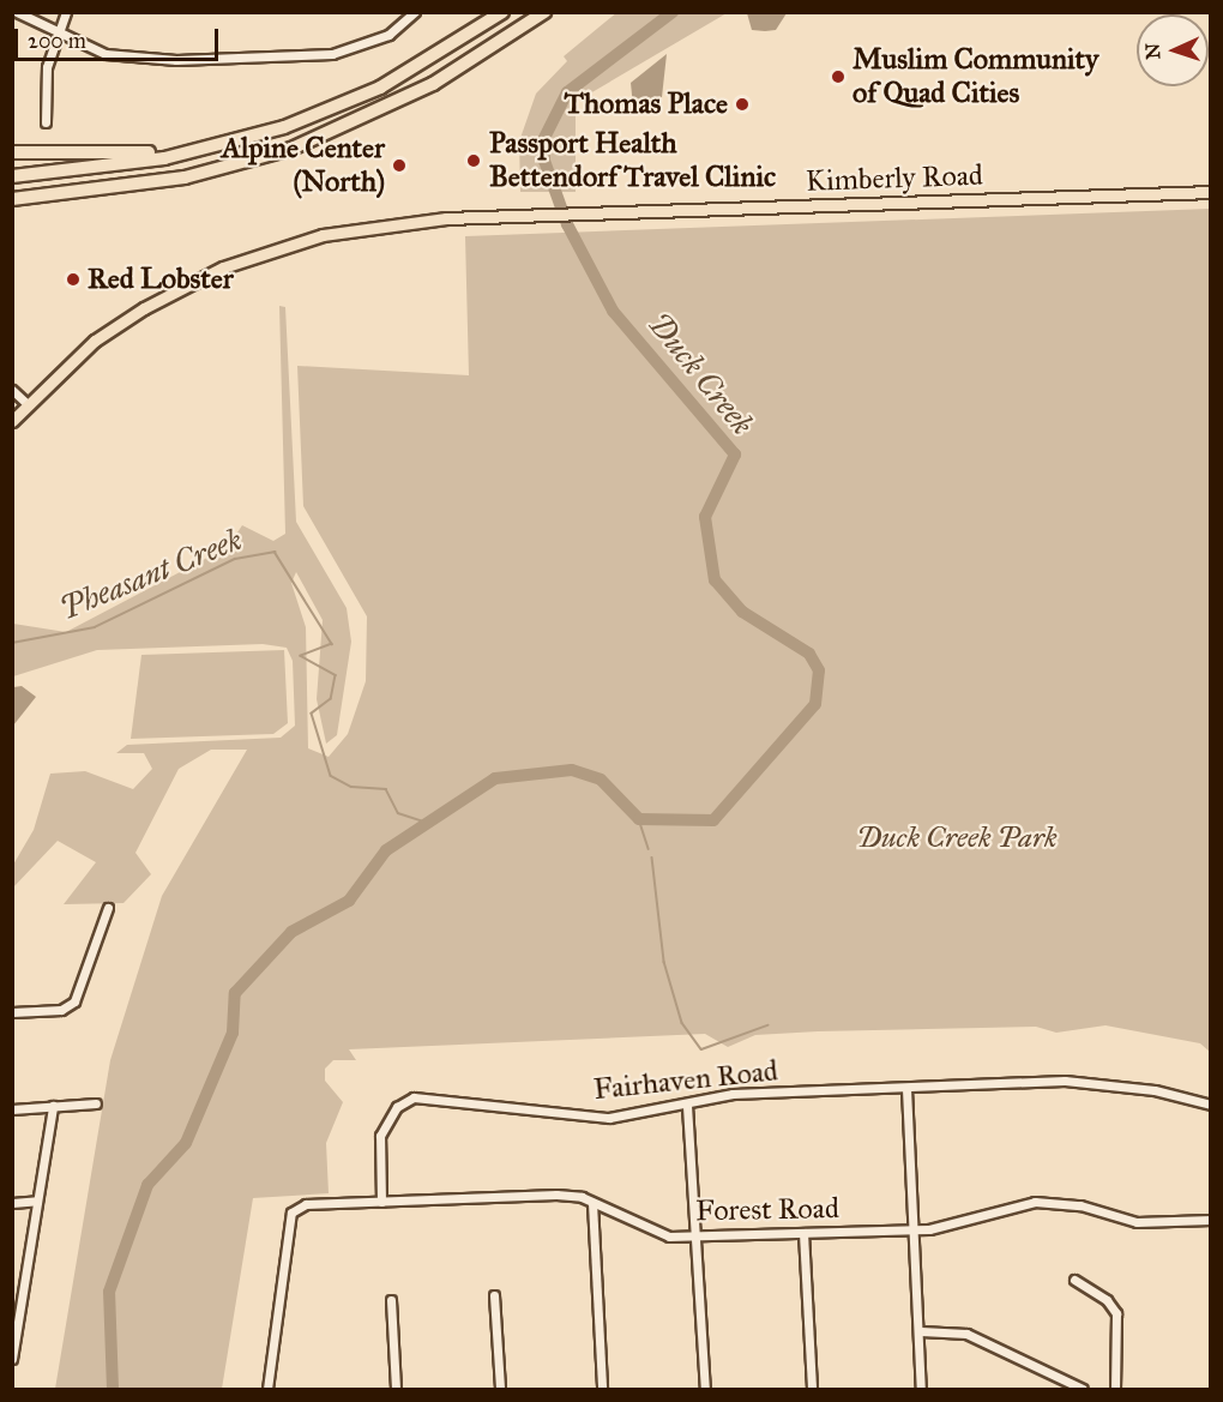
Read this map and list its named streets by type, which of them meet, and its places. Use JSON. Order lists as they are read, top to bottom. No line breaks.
{"streets":{"main road":["Kimberly Road"],"street":["Fairhaven Road","Forest Road"]},"crossings":[["Fairhaven Road","Forest Road"]],"water":["Duck Creek","Pheasant Creek"],"parks":["Duck Creek Park"],"places":["Muslim Community of Quad Cities","Thomas Place","Passport Health Bettendorf Travel Clinic","Alpine Center (North)","Red Lobster"],"scale_bar":"200 m","north":"left"}
